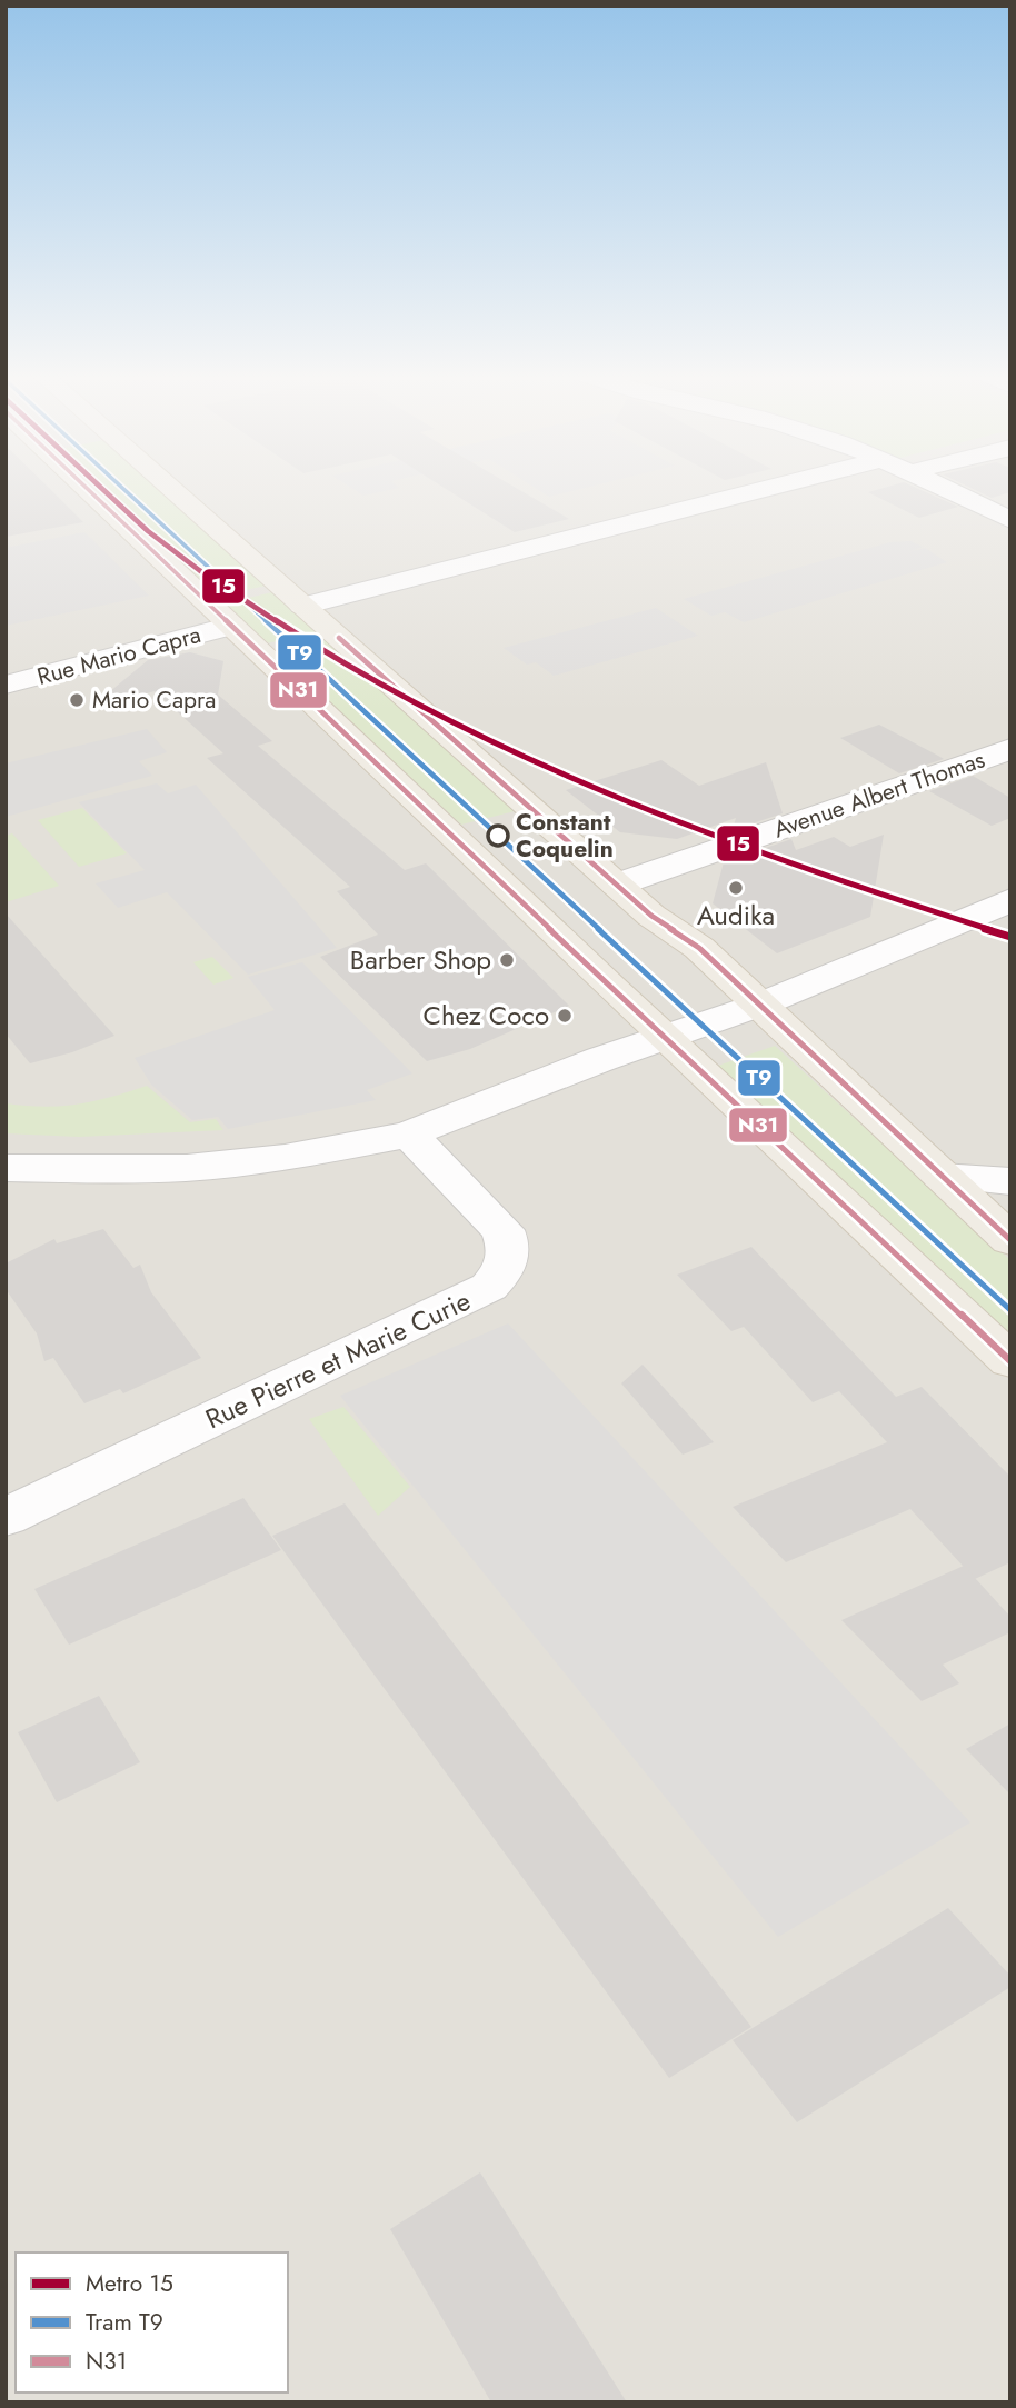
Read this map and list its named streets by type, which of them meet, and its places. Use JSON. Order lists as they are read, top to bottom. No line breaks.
{"streets":{"street":["Rue Mario Capra","Avenue Albert Thomas","Rue Pierre et Marie Curie"]},"places":["Mario Capra","Constant Coquelin","Audika","Barber Shop","Chez Coco"],"lines":["metro line 15","tram line T9","transit line N31"],"legend":["Metro 15","Tram T9","N31"]}
